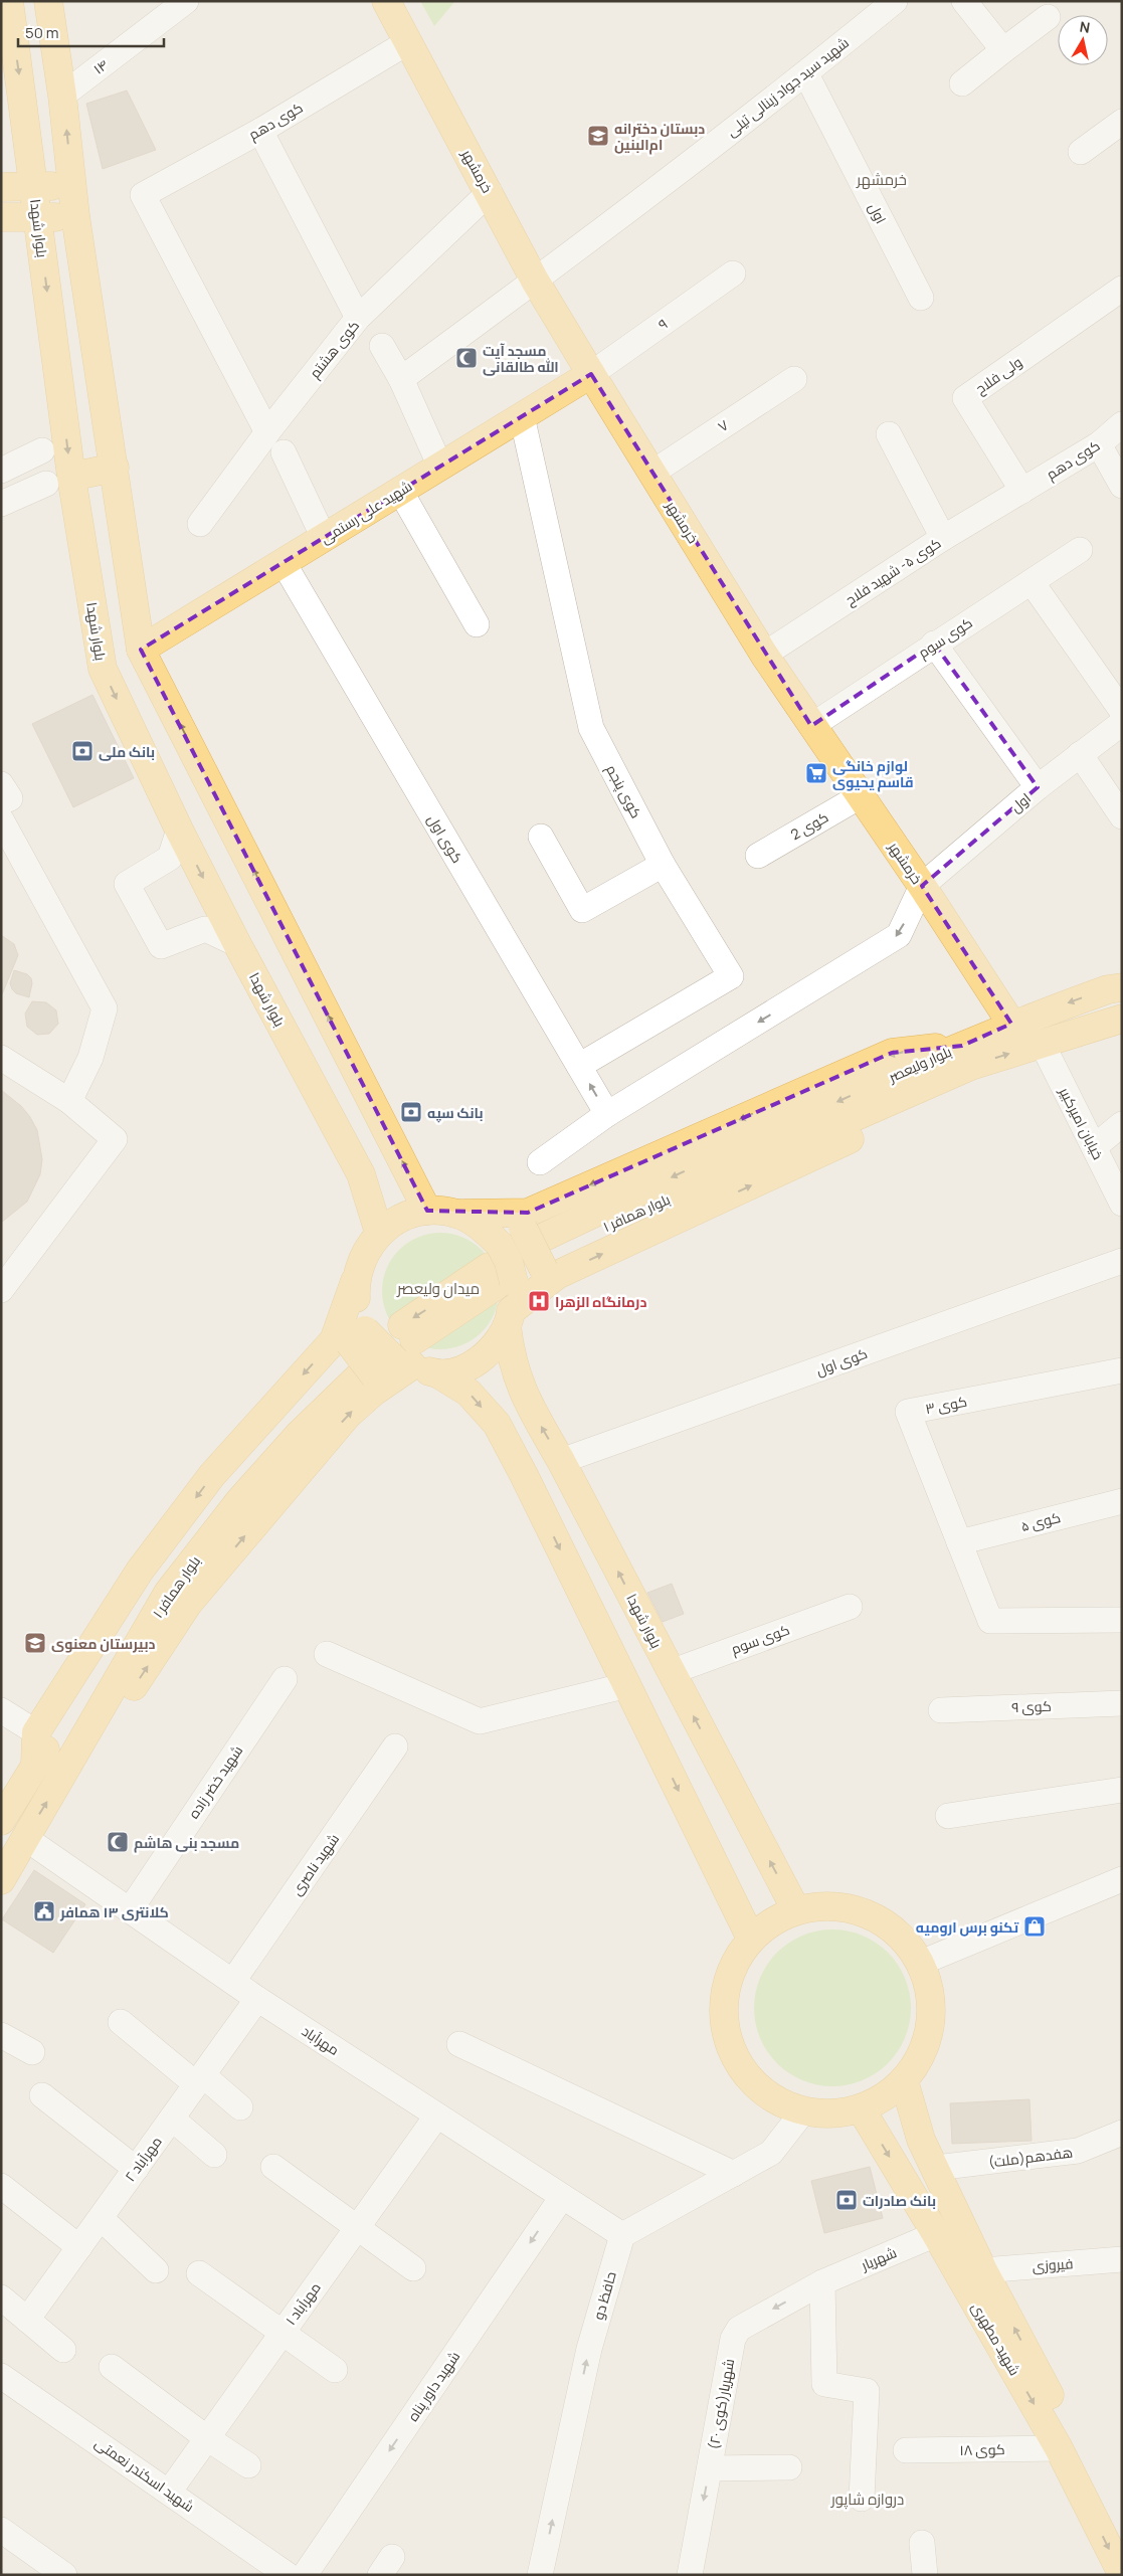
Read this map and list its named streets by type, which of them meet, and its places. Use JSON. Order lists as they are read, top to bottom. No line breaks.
{"streets":{"main road":["خرمشهر","بلوار شهدا","شهید علی رستمی","بلوار ولیعصر","بلوار همافر ۱","شهید مطهری"],"street":["۱۴","شهید سید جواد زینالی تیلی","کوی دهم","اول","۹","کوی هشتم","ولی فلاح","۷","کوی ۵- شهید فلاح","کوی سوم","کوی پنجم","کوی 2","کوی اول","خیابان امیرکبیر","کوی ۳","کوی ۵","کوی ۹","شهید خضر زاده","شهید ناصری","مهرآباد","هفدهم(ملت)","مهرآباد ۲","شهریار","فیروزی","حافظ دو","مهرآباد ۱","شهید داور پناه","شهریار(کوی ۲۰)","کوی ۱۸","شهید اسکندر نعمتی"]},"crossings":[["شهید سید جواد زینالی تیلی","خرمشهر"],["شهید سید جواد زینالی تیلی","اول"],["کوی دهم","خرمشهر"],["کوی دهم","کوی هشتم"],["کوی دهم","ولی فلاح"],["کوی دهم","کوی ۵- شهید فلاح"],["خرمشهر","اول"],["خرمشهر","۹"],["خرمشهر","کوی هشتم"],["خرمشهر","۷"],["خرمشهر","شهید علی رستمی"],["خرمشهر","کوی ۵- شهید فلاح"],["خرمشهر","کوی سوم"],["خرمشهر","کوی 2"],["خرمشهر","بلوار ولیعصر"],["بلوار شهدا","کوی سوم"],["بلوار شهدا","کوی اول"],["۹","شهید علی رستمی"],["ولی فلاح","کوی ۵- شهید فلاح"],["شهید علی رستمی","کوی پنجم"],["شهید علی رستمی","کوی اول"],["کوی پنجم","کوی اول"],["بلوار ولیعصر","خیابان امیرکبیر"],["بلوار ولیعصر","بلوار همافر ۱"],["بلوار همافر ۱","مهرآباد"],["کوی ۳","کوی ۵"],["شهید خضر زاده","مهرآباد"],["شهید ناصری","مهرآباد"],["مهرآباد","مهرآباد ۲"],["مهرآباد","حافظ دو"],["مهرآباد","مهرآباد ۱"],["مهرآباد","شهید داور پناه"],["هفدهم(ملت)","شهید مطهری"],["شهریار","شهید مطهری"],["شهریار","شهریار(کوی ۲۰)"],["فیروزی","شهید مطهری"],["مهرآباد ۱","شهید اسکندر نعمتی"],["شهید مطهری","کوی ۱۸"]],"one_way":["حافظ دو","شهید داور پناه","شهریار(کوی ۲۰)"],"districts":["خرمشهر","میدان ولیعصر","دروازه شاپور"],"places":{"school or university":["دبستان دخترانه ام‌البنین","دبیرستان معنوی"],"mosque":["مسجد آیت الله طالقانی","مسجد بنی هاشم"],"bank":["بانک ملی","بانک سپه","بانک صادرات"],"supermarket":["لوازم خانگی قاسم یحیوی"],"hospital":["درمانگاه الزهرا"],"public building":["کلانتری ۱۳ همافر"],"shop":["تکنو برس ارومیه"]},"scale_bar":"50 m","north":"top"}
